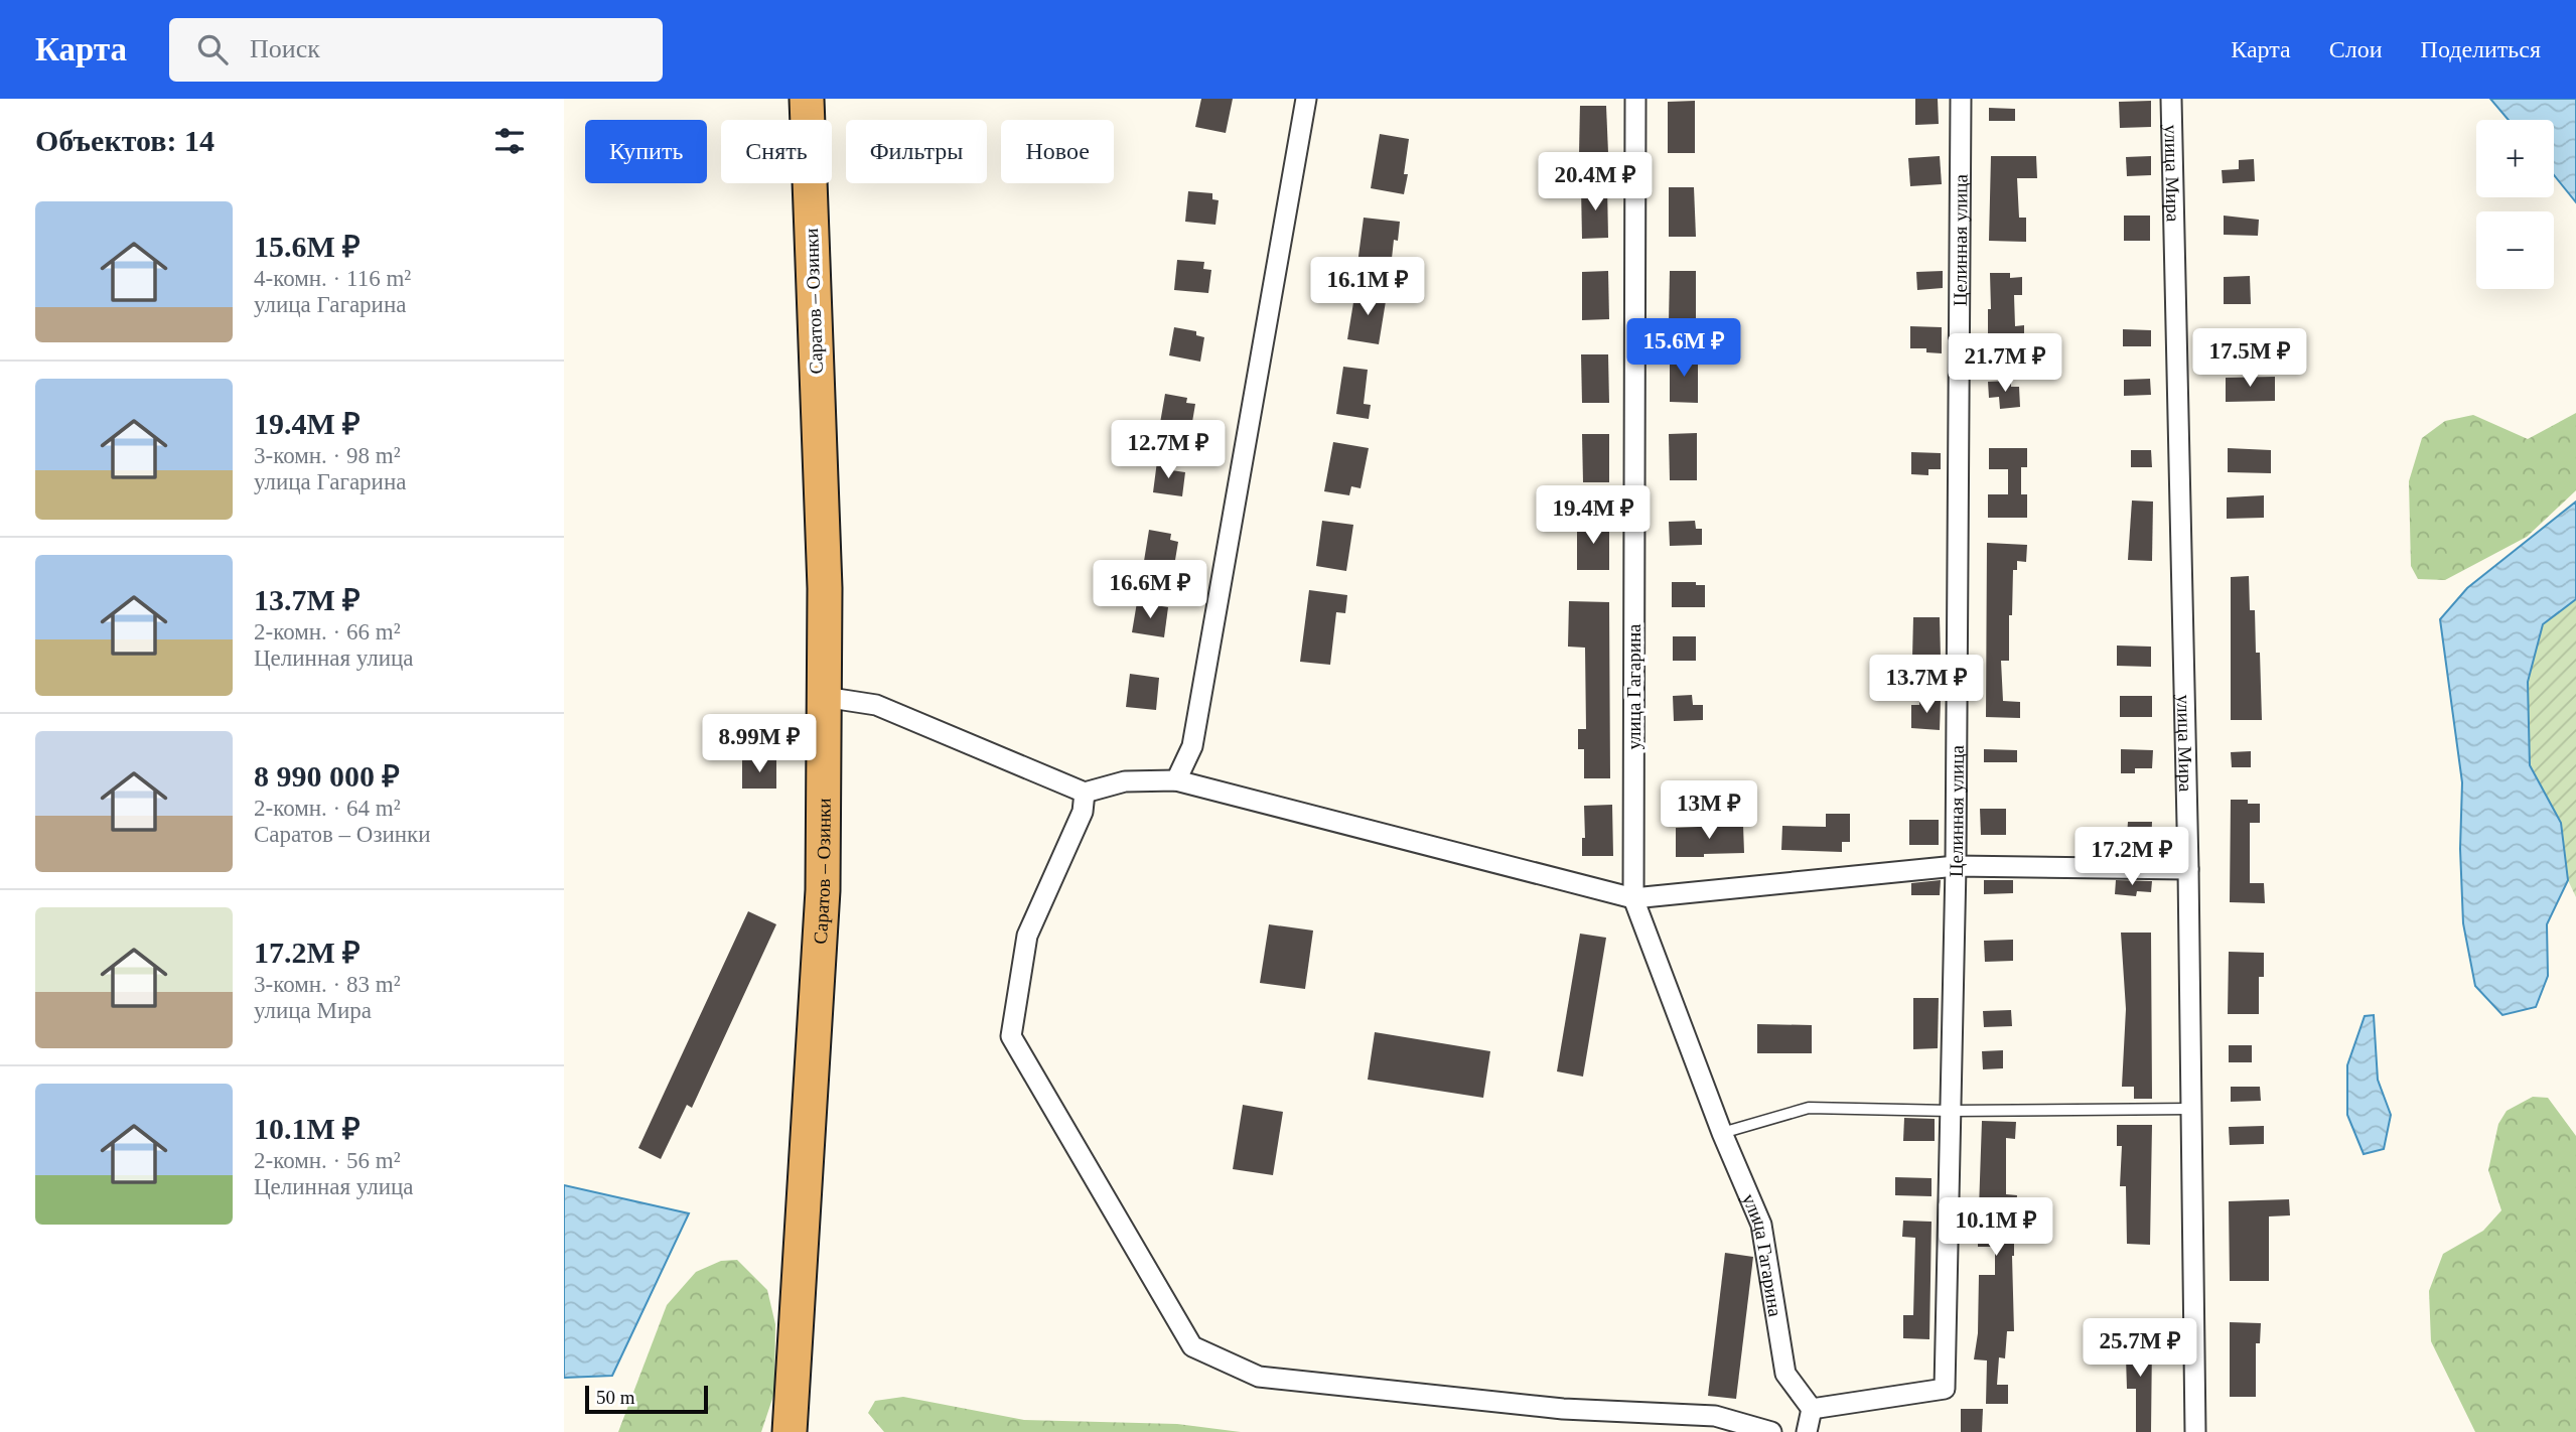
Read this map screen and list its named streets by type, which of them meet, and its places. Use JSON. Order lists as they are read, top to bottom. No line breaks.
{"streets":{"highway":["Саратов – Озинки"],"street":["улица Мира","Целинная улица","улица Гагарина"]},"crossings":[["Целинная улица","улица Гагарина"]],"scale_bar":"50 m","page":{"header":"Карта","search":"Поиск","nav":["Карта","Слои","Поделиться"],"heading":"Объектов: 14","map_buttons":["+","−"],"chip":["Купить","Снять","Фильтры","Новое"],"price":["20.4M ₽","16.1M ₽","15.6M ₽","17.5M ₽","21.7M ₽","12.7M ₽","19.4M ₽","16.6M ₽","13.7M ₽","8.99M ₽","13M ₽","17.2M ₽","10.1M ₽","25.7M ₽"],"list":[{"name":"15.6M ₽","note":"4-комн. · 116 m² · улица Гагарина"},{"name":"19.4M ₽","note":"3-комн. · 98 m² · улица Гагарина"},{"name":"13.7M ₽","note":"2-комн. · 66 m² · Целинная улица"},{"name":"8 990 000 ₽","note":"2-комн. · 64 m² · Саратов – Озинки"},{"name":"17.2M ₽","note":"3-комн. · 83 m² · улица Мира"},{"name":"10.1M ₽","note":"2-комн. · 56 m² · Целинная улица"}],"scale":"50 m"}}
